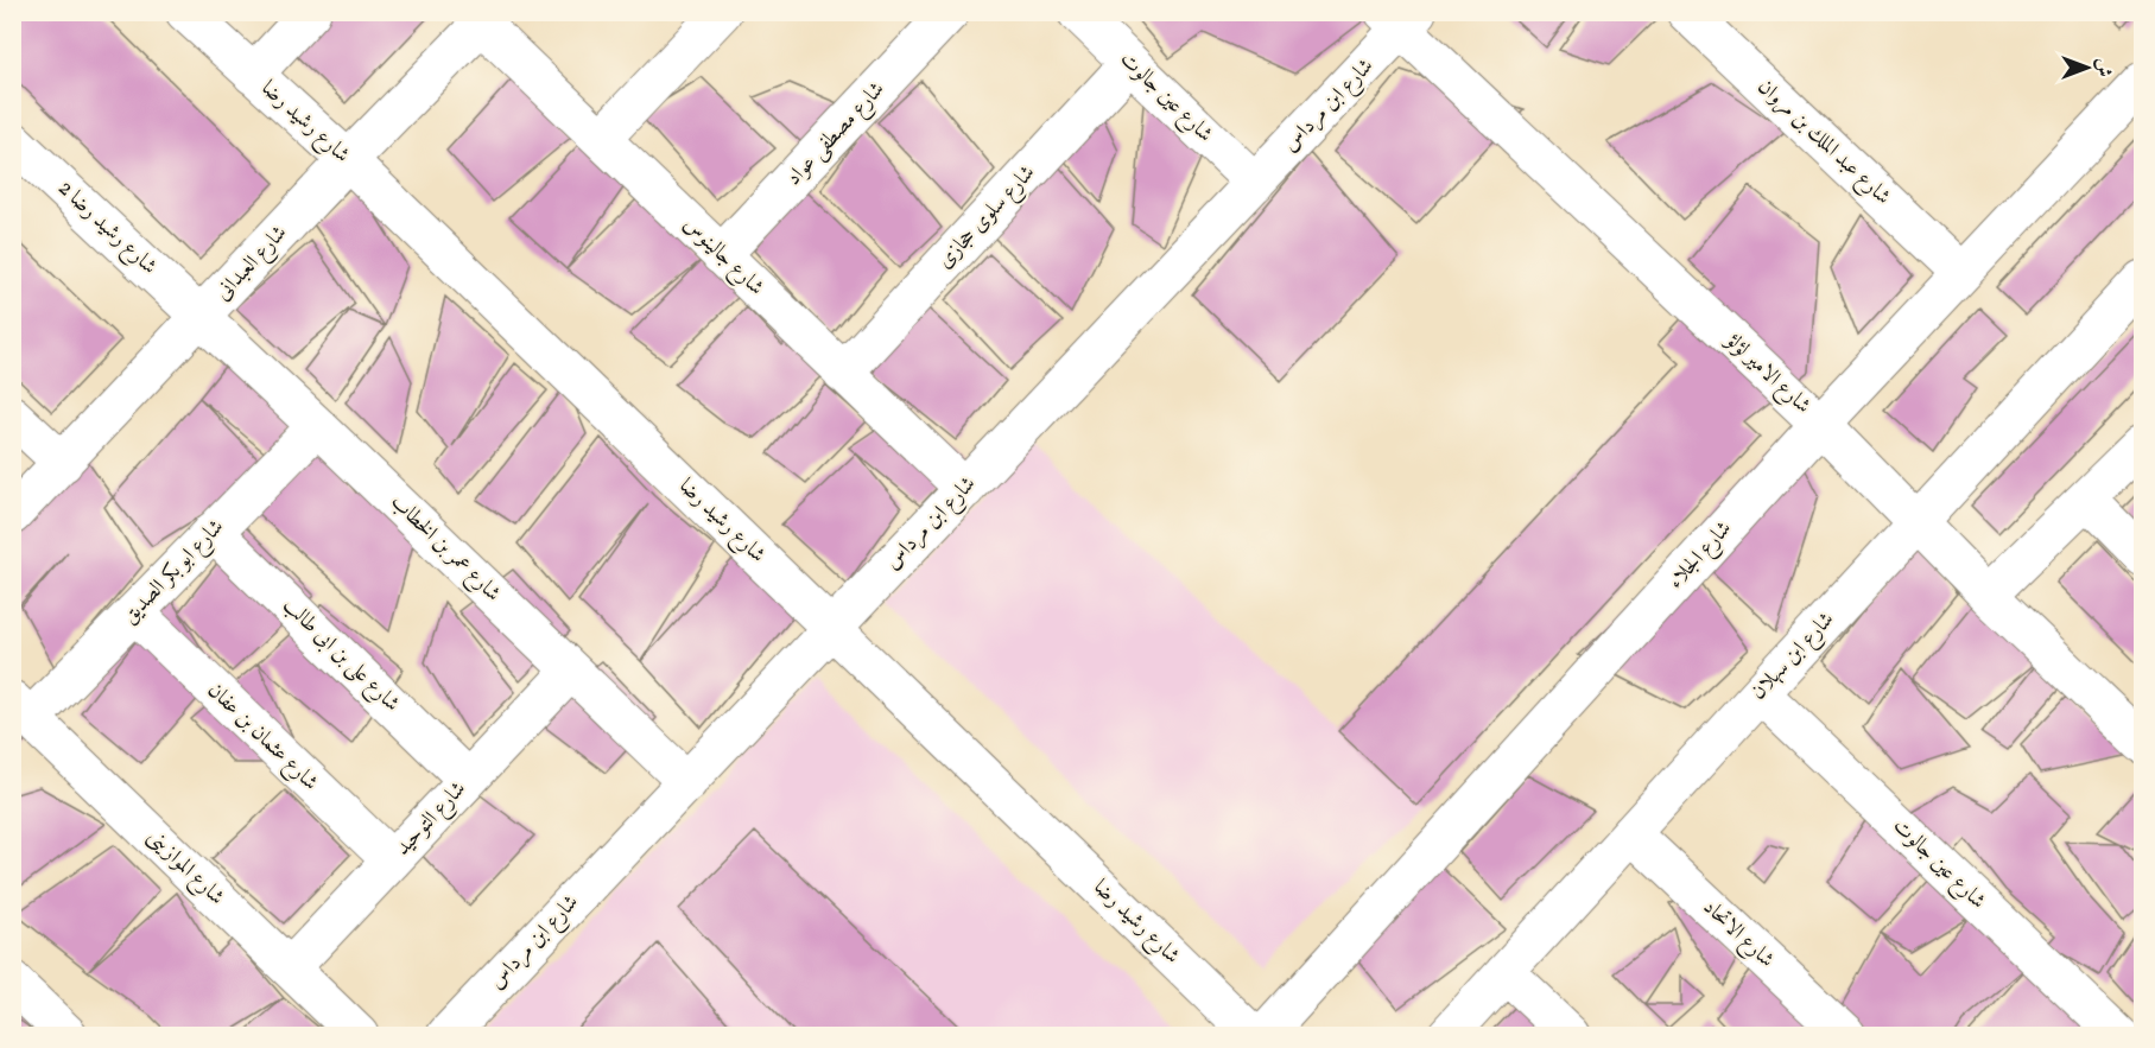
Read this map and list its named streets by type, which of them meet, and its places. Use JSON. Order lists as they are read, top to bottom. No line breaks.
{"streets":{"street":["شارع عين جالوت","شارع ابن مرداس","شارع رشيد رضا","شارع مصطفى عواد","شارع عبد الملك بن مروان","شارع سلوى حجازى","شارع رشيد رضا 2","شارع جالينوس","شارع العبدانى","شارع الامير لؤلؤ","شارع عمر بن الخطاب","شارع الجلاء","شارع ابو بكر الصديق","شارع على بن ابى طالب","شارع ابن سهلان","شارع عثمان بن عفان","شارع التوحيد","شارع الموازينى","شارع الاتحاد"]},"crossings":[["شارع عين جالوت","شارع ابن مرداس"],["شارع عين جالوت","شارع سلوى حجازى"],["شارع عين جالوت","شارع ابن سهلان"],["شارع ابن مرداس","شارع رشيد رضا"],["شارع ابن مرداس","شارع جالينوس"],["شارع ابن مرداس","شارع الامير لؤلؤ"],["شارع ابن مرداس","شارع عمر بن الخطاب"],["شارع رشيد رضا","شارع العبدانى"],["شارع مصطفى عواد","شارع جالينوس"],["شارع عبد الملك بن مروان","شارع الجلاء"],["شارع سلوى حجازى","شارع جالينوس"],["شارع رشيد رضا 2","شارع العبدانى"],["شارع رشيد رضا 2","شارع عمر بن الخطاب"],["شارع جالينوس","شارع العبدانى"],["شارع العبدانى","شارع عمر بن الخطاب"],["شارع الامير لؤلؤ","شارع الجلاء"],["شارع الامير لؤلؤ","شارع ابن سهلان"],["شارع عمر بن الخطاب","شارع ابو بكر الصديق"],["شارع عمر بن الخطاب","شارع التوحيد"],["شارع ابو بكر الصديق","شارع على بن ابى طالب"],["شارع ابو بكر الصديق","شارع عثمان بن عفان"],["شارع ابو بكر الصديق","شارع الموازينى"],["شارع على بن ابى طالب","شارع التوحيد"],["شارع ابن سهلان","شارع الاتحاد"],["شارع عثمان بن عفان","شارع التوحيد"],["شارع التوحيد","شارع الموازينى"]],"north":"right"}
